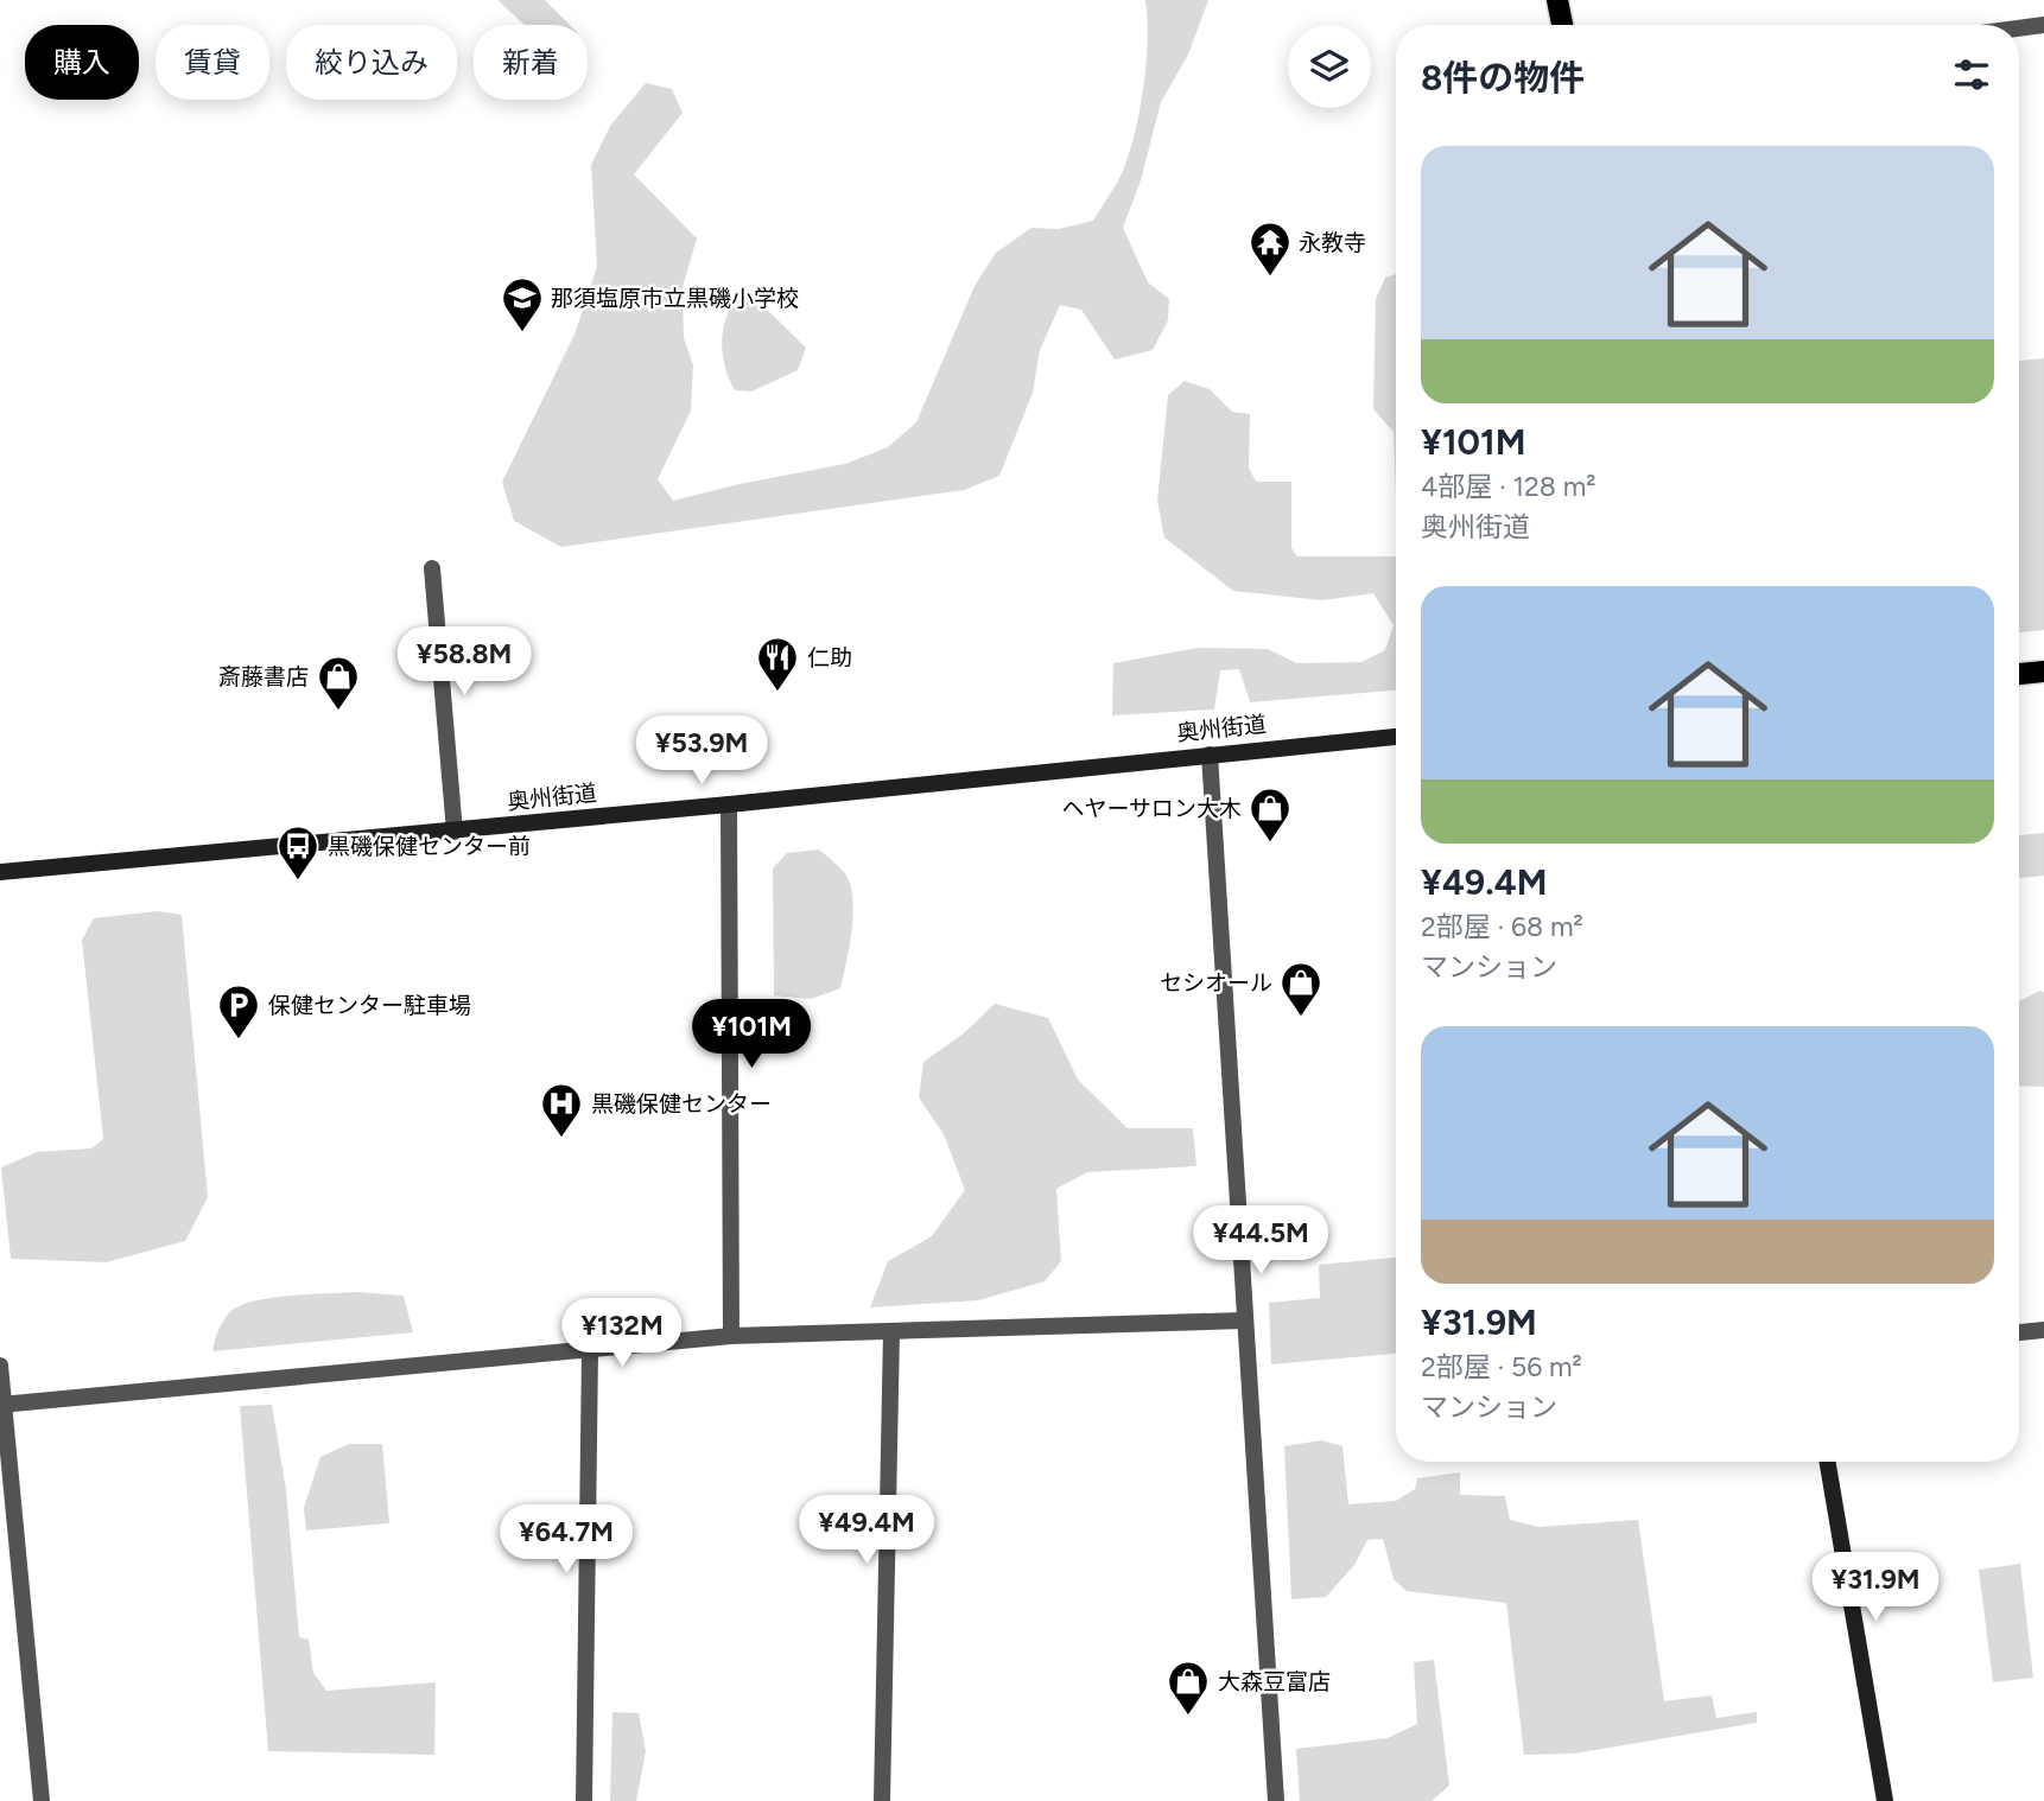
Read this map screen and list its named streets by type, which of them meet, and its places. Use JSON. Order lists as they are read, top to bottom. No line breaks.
{"streets":{"main road":["奥州街道"]},"places":{"temple":["永教寺"],"school or university":["那須塩原市立黒磯小学校"],"restaurant":["仁助"],"shop":["斎藤書店","ヘヤーサロン大木","セシオール","大森豆富店"],"bus stop":["黒磯保健センター前"],"parking":["保健センター駐車場"],"hospital":["黒磯保健センター"]},"page":{"chip":["購入","賃貸","絞り込み","新着"],"heading":"8件の物件","list":[{"name":"¥101M","note":"4部屋 · 128 m² · 奥州街道"},{"name":"¥49.4M","note":"2部屋 · 68 m² · マンション"},{"name":"¥31.9M","note":"2部屋 · 56 m² · マンション"}],"price":["¥58.8M","¥53.9M","¥101M","¥44.5M","¥132M","¥49.4M","¥64.7M","¥31.9M"]}}
